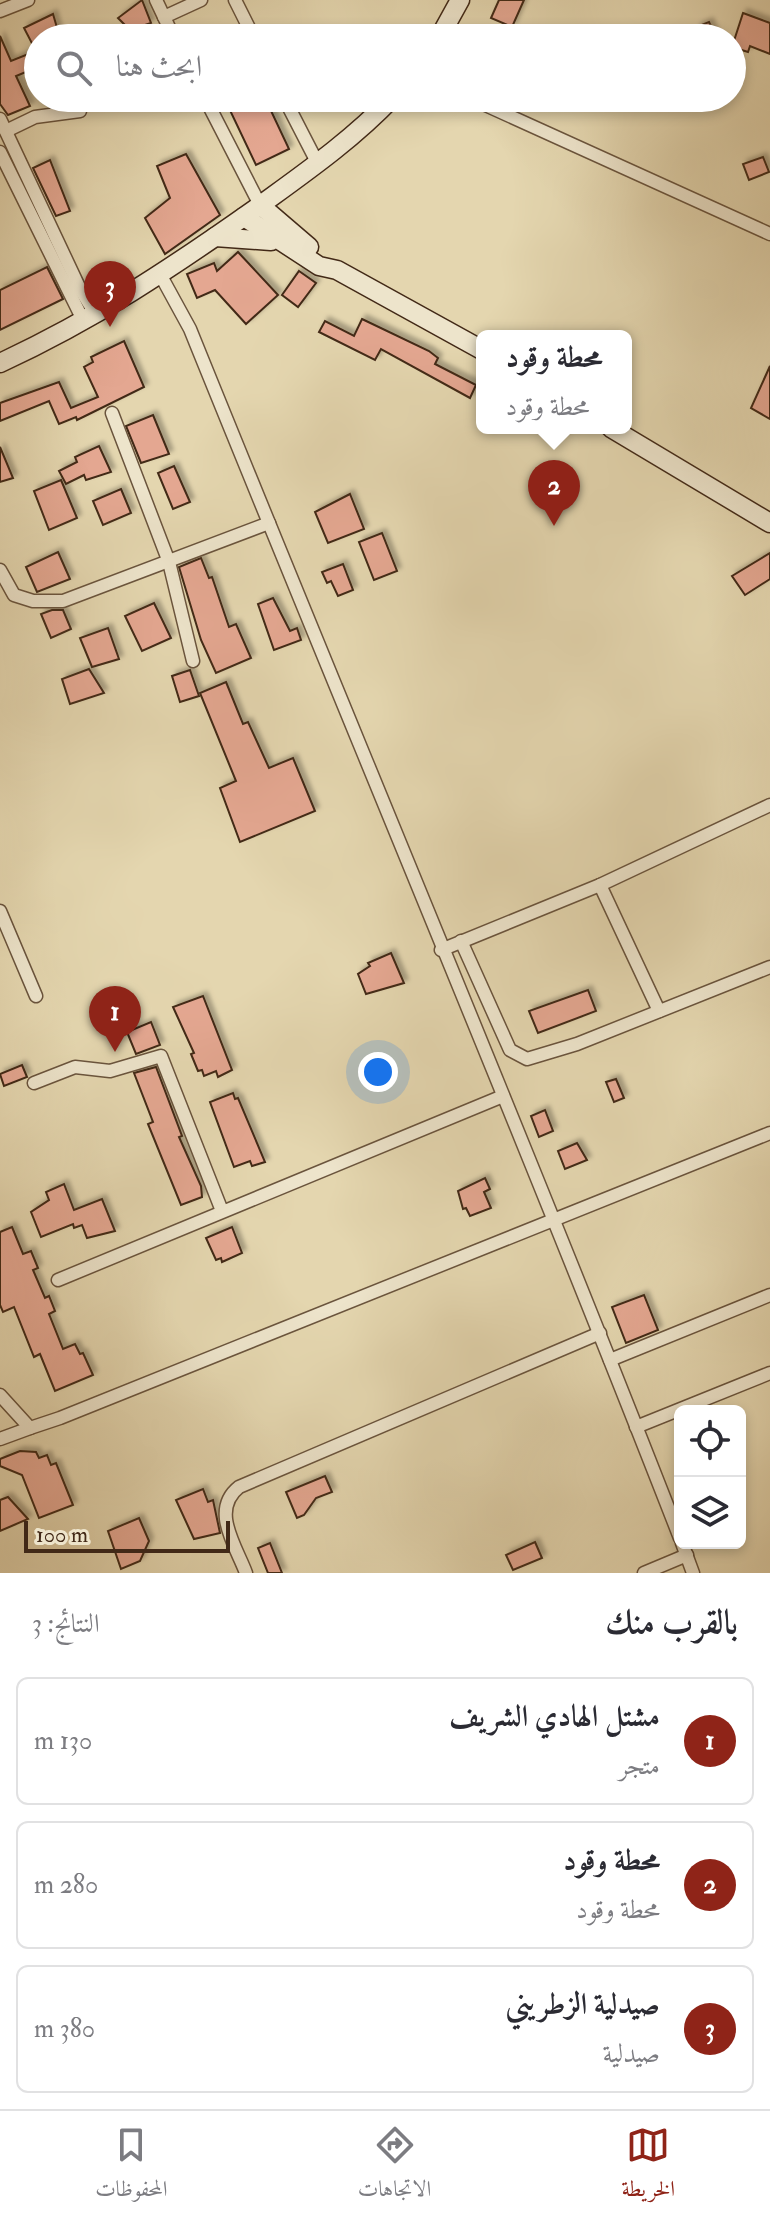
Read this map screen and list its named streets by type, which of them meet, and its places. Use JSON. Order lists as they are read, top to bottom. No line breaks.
{"scale_bar":"100 m","page":{"search":"ابحث هنا","pins":["3","2","1"],"popup":["محطة وقود","محطة وقود"],"scale":"100 m","heading":["بالقرب منك","النتائج: 3"],"list":[{"mark":"1","name":"مشتل الهادي الشريف","note":"متجر","value":"130 m"},{"mark":"2","name":"محطة وقود","note":"محطة وقود","value":"280 m"},{"mark":"3","name":"صيدلية الزطريني","note":"صيدلية","value":"380 m"}],"nav":["الخريطة","الاتجاهات","المحفوظات"]}}
